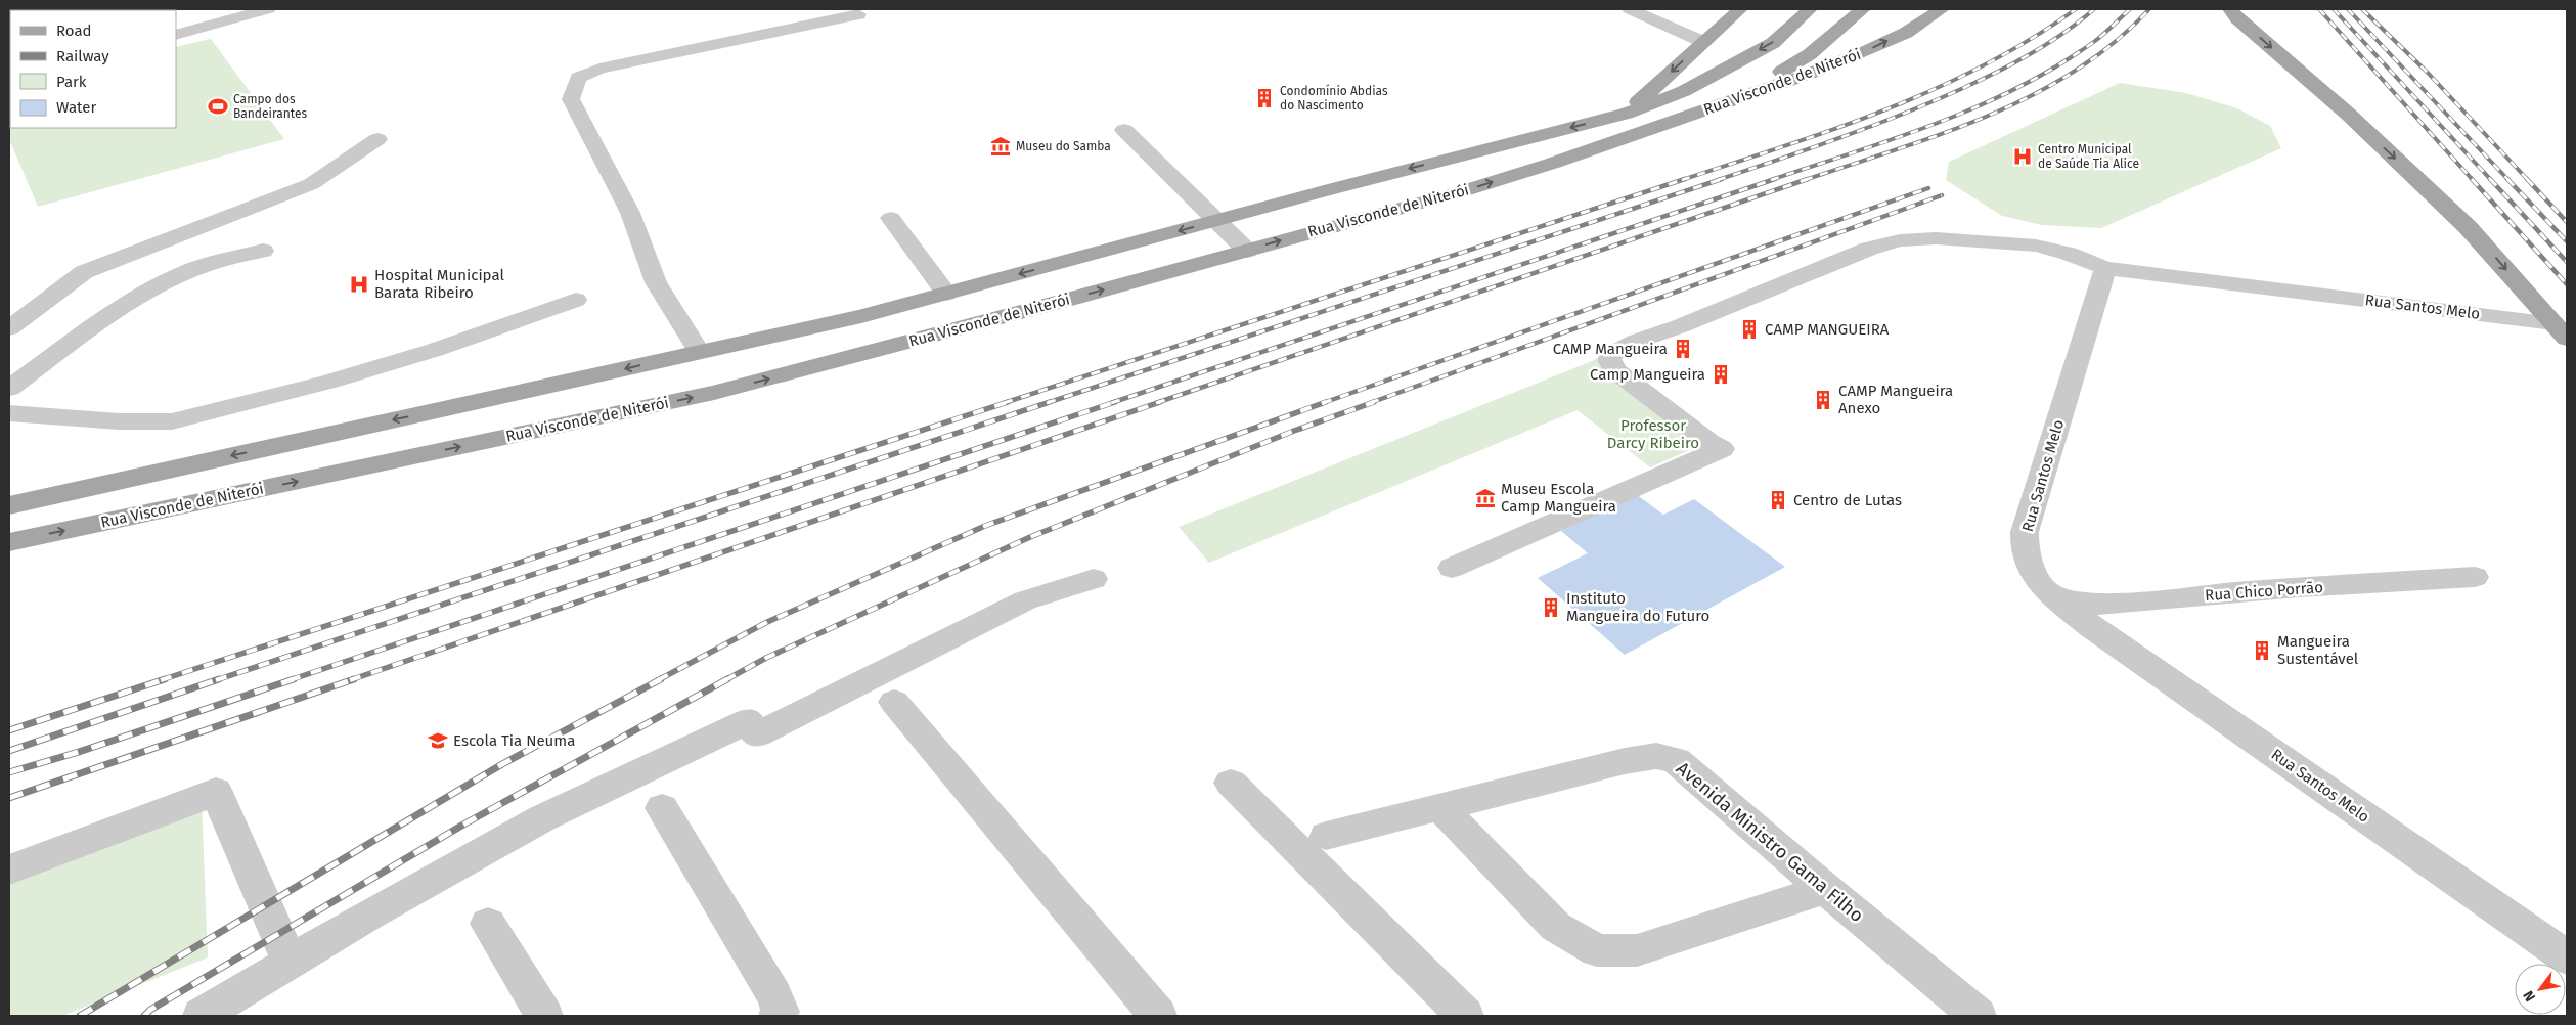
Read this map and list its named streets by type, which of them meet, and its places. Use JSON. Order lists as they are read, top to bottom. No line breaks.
{"streets":{"main road":["Rua Visconde de Niterói","Rua Santos Melo"],"street":["Rua Chico Porrão","Avenida Ministro Gama Filho"]},"crossings":[["Rua Santos Melo","Rua Chico Porrão"]],"parks":["Professor Darcy Ribeiro"],"places":{"building":["Condomínio Abdias do Nascimento","CAMP MANGUEIRA","CAMP Mangueira","Camp Mangueira","CAMP Mangueira Anexo","Centro de Lutas","Instituto Mangueira do Futuro","Mangueira Sustentável"],"sports":["Campo dos Bandeirantes"],"museum":["Museu do Samba","Museu Escola Camp Mangueira"],"hospital":["Centro Municipal de Saúde Tia Alice","Hospital Municipal Barata Ribeiro"],"school or university":["Escola Tia Neuma"]},"legend":["Road","Railway","Park","Water"],"north":"bottom left"}
